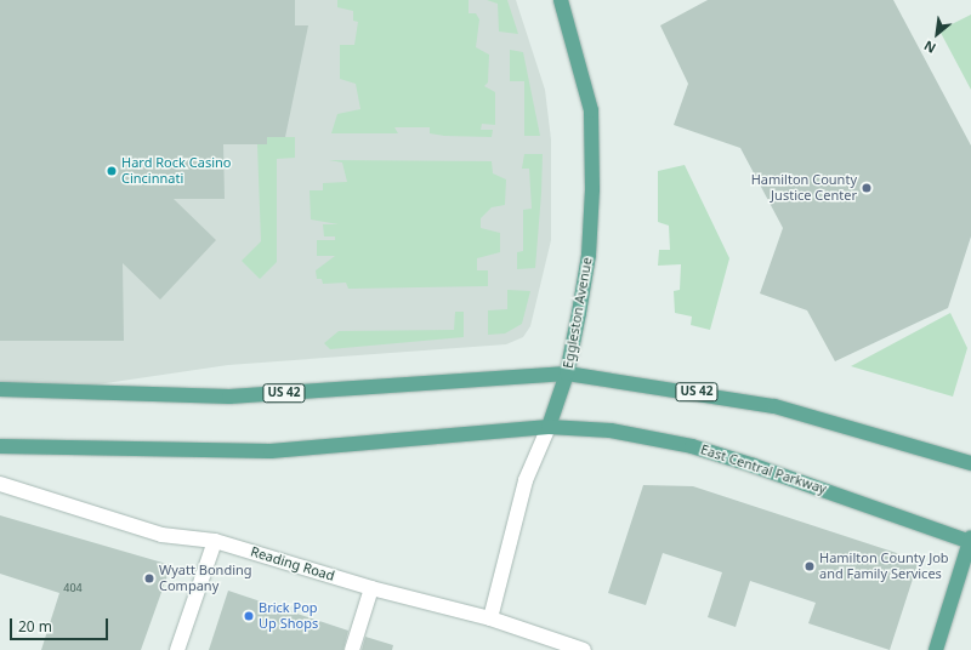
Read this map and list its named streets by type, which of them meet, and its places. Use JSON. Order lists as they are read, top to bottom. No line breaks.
{"streets":{"main road":["Eggleston Avenue","US 42","East Central Parkway"],"street":["Reading Road"]},"crossings":[["Eggleston Avenue","US 42"],["Eggleston Avenue","East Central Parkway"],["Eggleston Avenue","Reading Road"]],"places":["Hard Rock Casino Cincinnati","Hamilton County Justice Center","Hamilton County Job and Family Services","Wyatt Bonding Company","Brick Pop Up Shops"],"house_numbers":["404"],"scale_bar":"20 m","north":"bottom left"}
